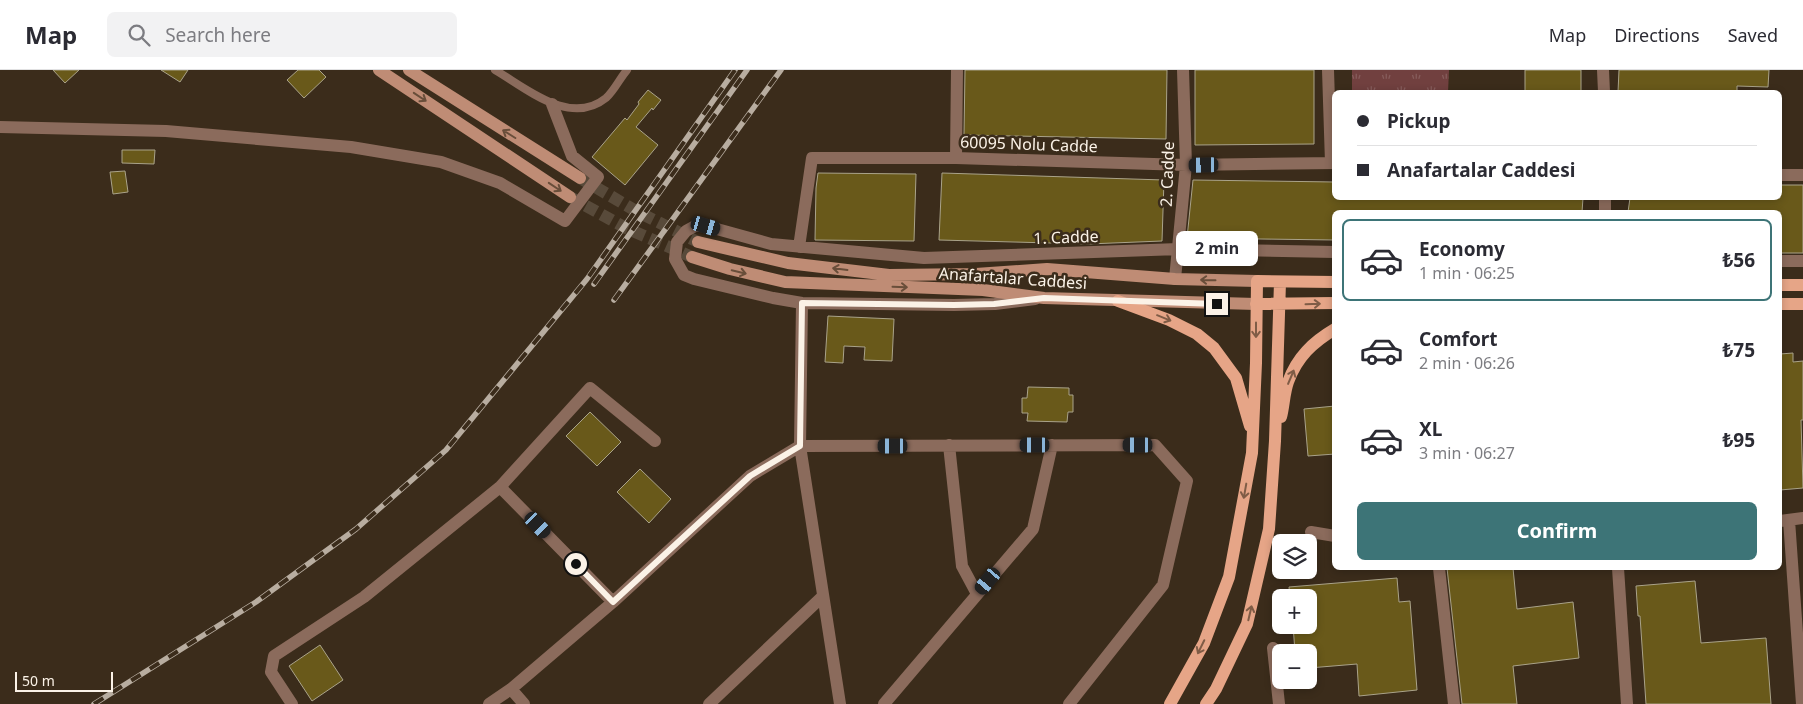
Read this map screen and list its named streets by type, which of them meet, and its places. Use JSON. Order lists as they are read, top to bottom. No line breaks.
{"streets":{"main road":["Anafartalar Caddesi"],"street":["60095 Nolu Cadde","2. Cadde","1. Cadde"]},"crossings":[["60095 Nolu Cadde","2. Cadde"],["60095 Nolu Cadde","1. Cadde"],["2. Cadde","1. Cadde"],["2. Cadde","Anafartalar Caddesi"]],"scale_bar":"50 m","page":{"header":"Map","search":"Search here","nav":["Map","Directions","Saved"],"banner":["Pickup","Anafartalar Caddesi"],"list":[{"name":"Economy","note":"1 min · 06:25","value":"₺56"},{"name":"Comfort","note":"2 min · 06:26","value":"₺75"},{"name":"XL","note":"3 min · 06:27","value":"₺95"}],"bubble":"2 min","buttons":"Confirm","map_buttons":["+","−"],"scale":"50 m"}}
